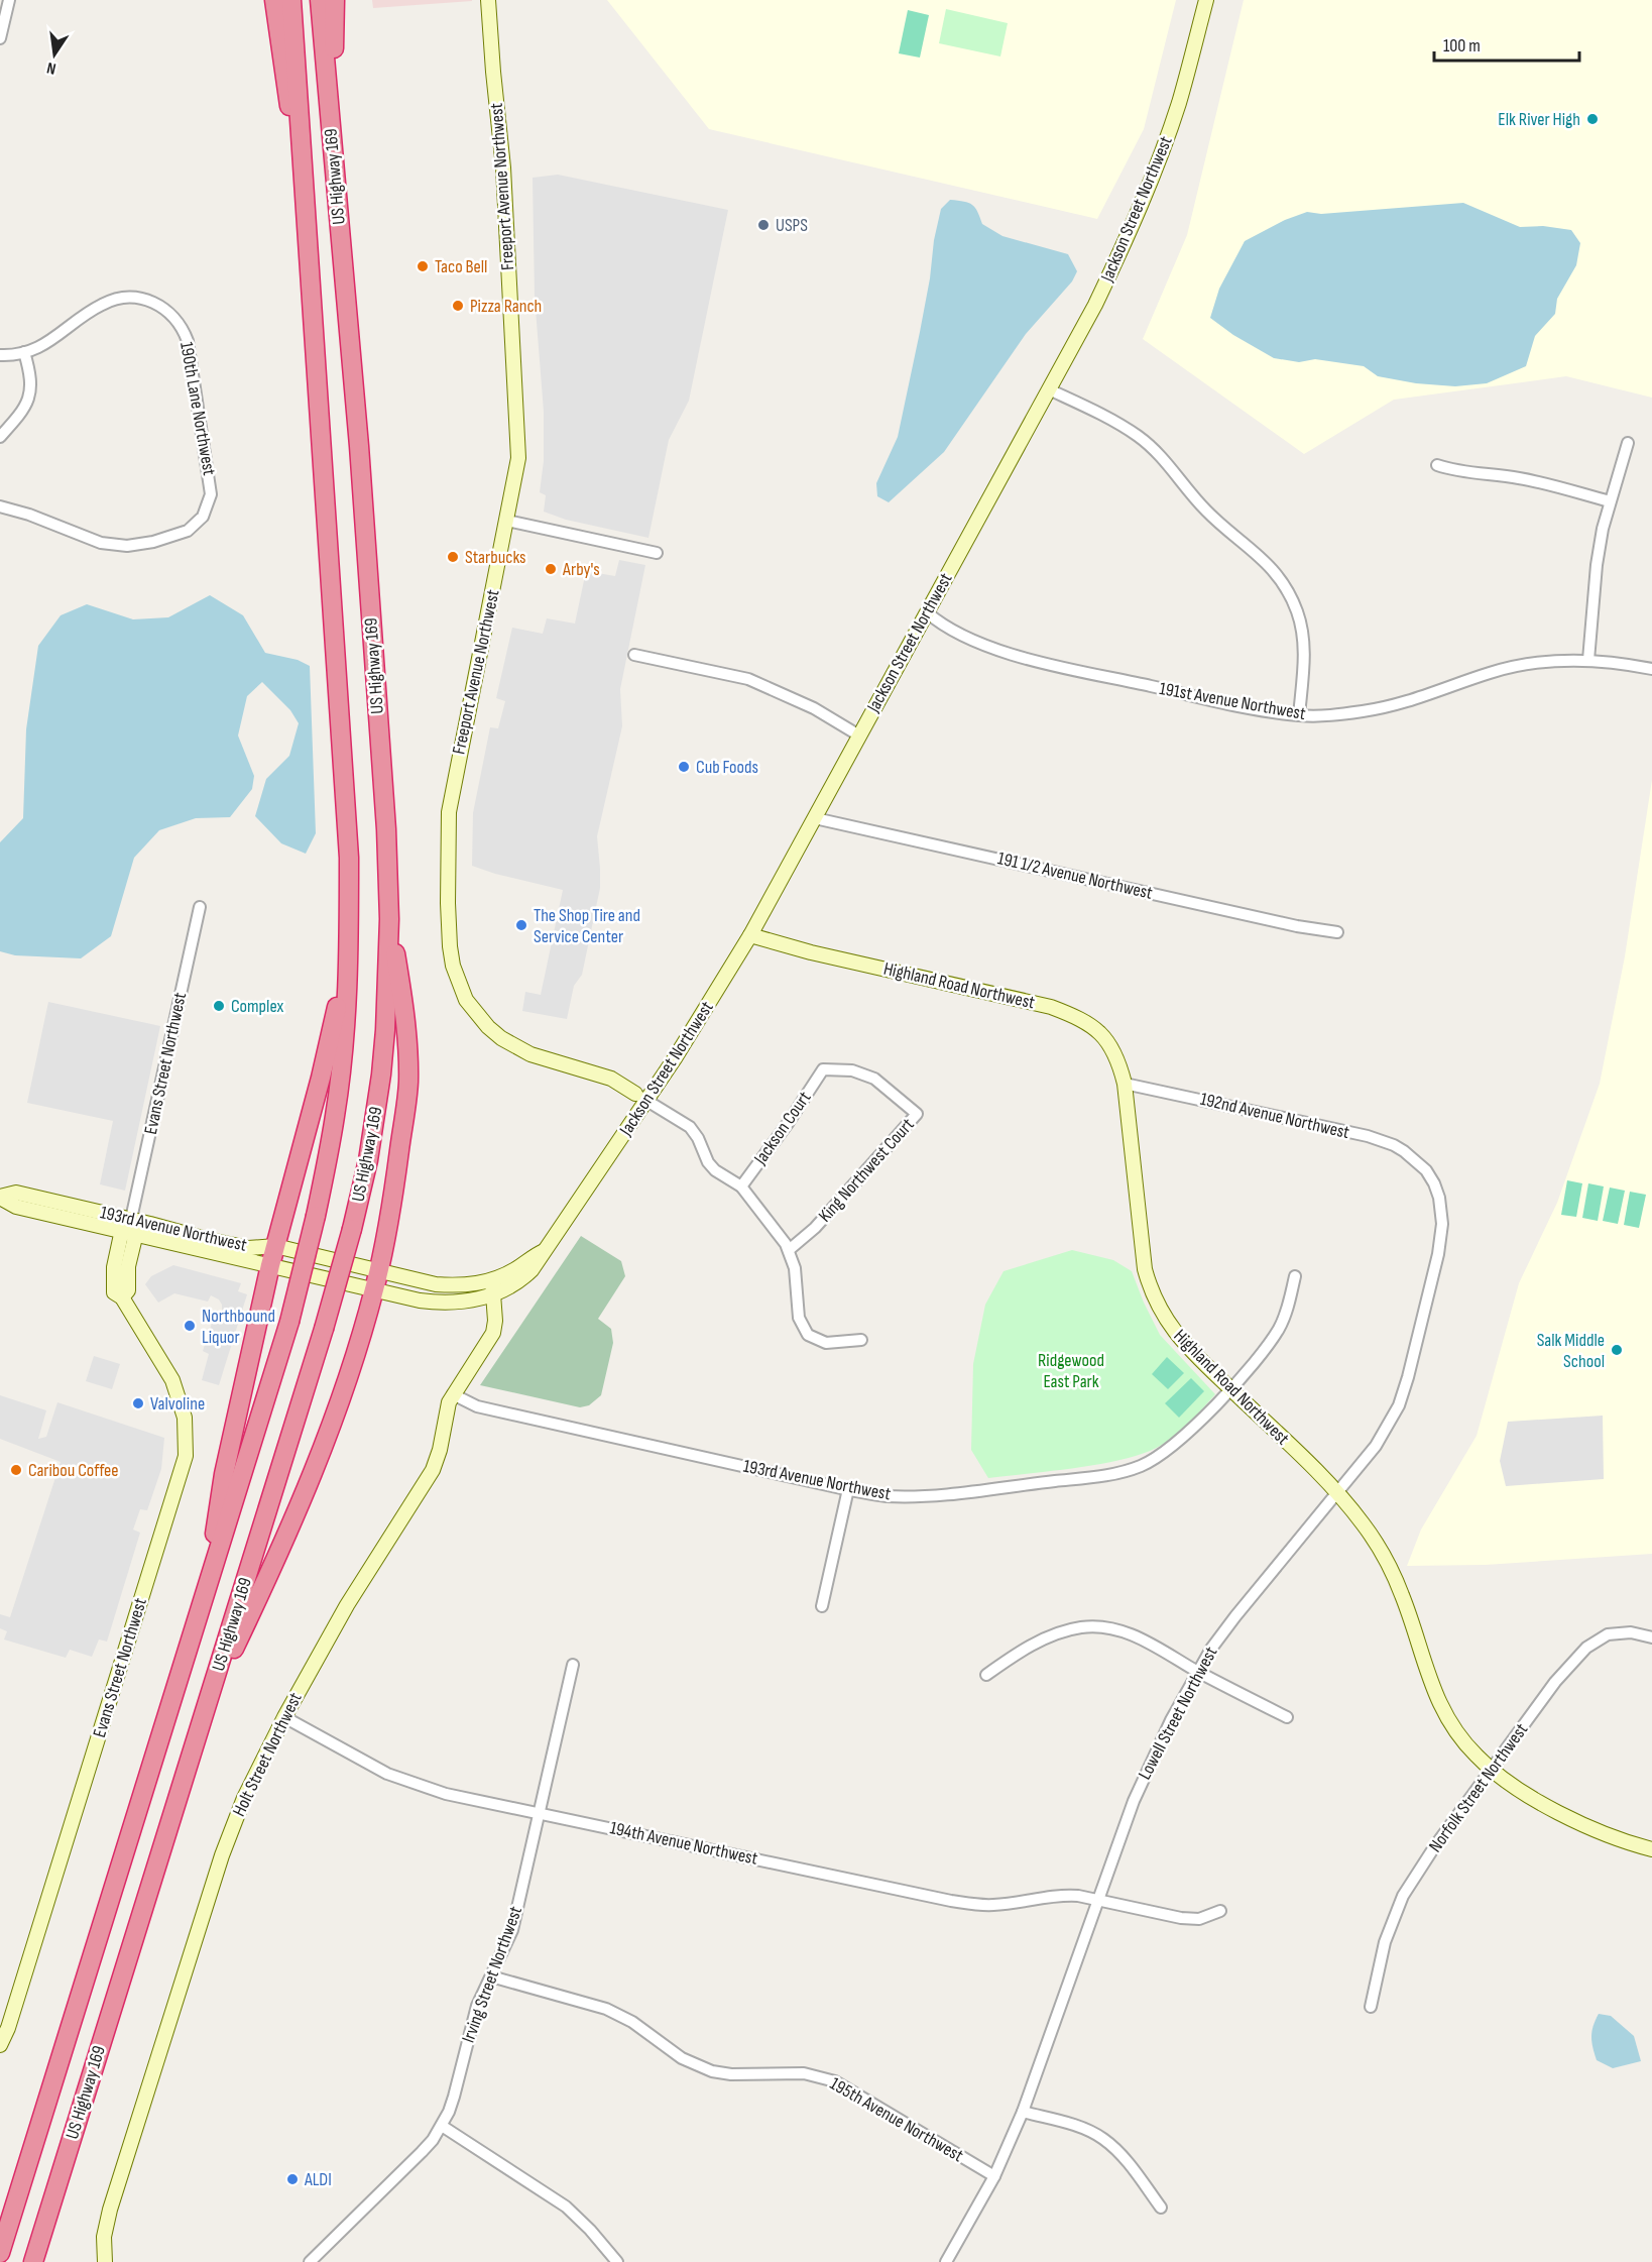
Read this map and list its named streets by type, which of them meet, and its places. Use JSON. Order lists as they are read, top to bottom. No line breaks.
{"streets":{"highway":["US Highway 169"],"street":["Freeport Avenue Northwest","Jackson Street Northwest","190th Lane Northwest","191st Avenue Northwest","191 1/2 Avenue Northwest","Highland Road Northwest","Evans Street Northwest","192nd Avenue Northwest","Jackson Court","King Northwest Court","193rd Avenue Northwest","Lowell Street Northwest","Holt Street Northwest","Norfolk Street Northwest","194th Avenue Northwest","Irving Street Northwest","195th Avenue Northwest"]},"crossings":[["Freeport Avenue Northwest","Jackson Street Northwest"],["Jackson Street Northwest","191st Avenue Northwest"],["Jackson Street Northwest","191 1/2 Avenue Northwest"],["Jackson Street Northwest","Highland Road Northwest"],["Jackson Street Northwest","193rd Avenue Northwest"],["Jackson Street Northwest","Holt Street Northwest"],["Highland Road Northwest","192nd Avenue Northwest"],["Highland Road Northwest","193rd Avenue Northwest"],["Highland Road Northwest","Lowell Street Northwest"],["Highland Road Northwest","Norfolk Street Northwest"],["Evans Street Northwest","193rd Avenue Northwest"],["192nd Avenue Northwest","Lowell Street Northwest"],["Jackson Court","King Northwest Court"],["193rd Avenue Northwest","Holt Street Northwest"],["Lowell Street Northwest","194th Avenue Northwest"],["Lowell Street Northwest","195th Avenue Northwest"],["Holt Street Northwest","194th Avenue Northwest"],["194th Avenue Northwest","Irving Street Northwest"],["Irving Street Northwest","195th Avenue Northwest"]],"parks":["Ridgewood East Park"],"places":["Elk River High","USPS","Taco Bell","Pizza Ranch","Starbucks","Arby's","Cub Foods","The Shop Tire and Service Center","Complex","Northbound Liquor","Salk Middle School","Valvoline","Caribou Coffee","ALDI"],"scale_bar":"100 m","north":"bottom"}
